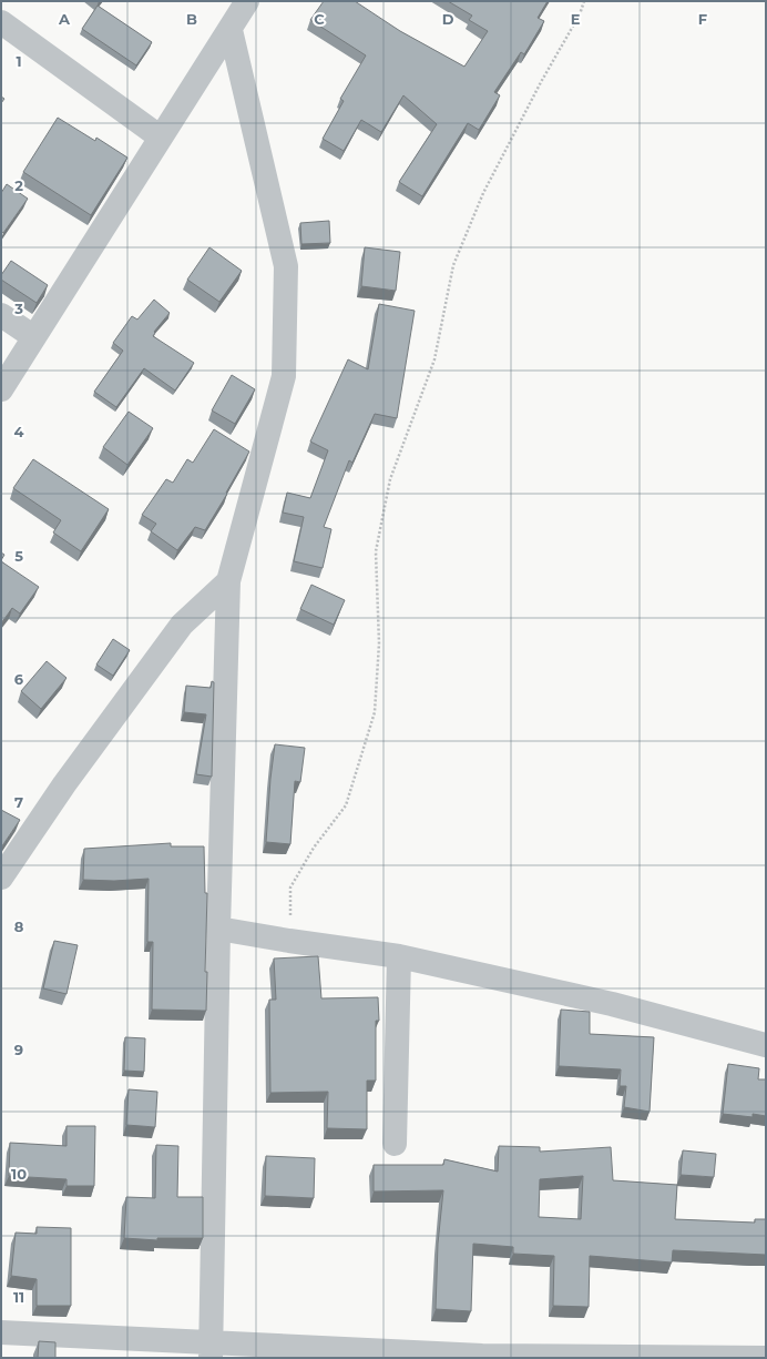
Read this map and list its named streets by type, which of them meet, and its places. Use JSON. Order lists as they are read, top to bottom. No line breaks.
{"grid":{"columns":["A","B","C","D","E","F"],"rows":["1","2","3","4","5","6","7","8","9","10","11"]}}
